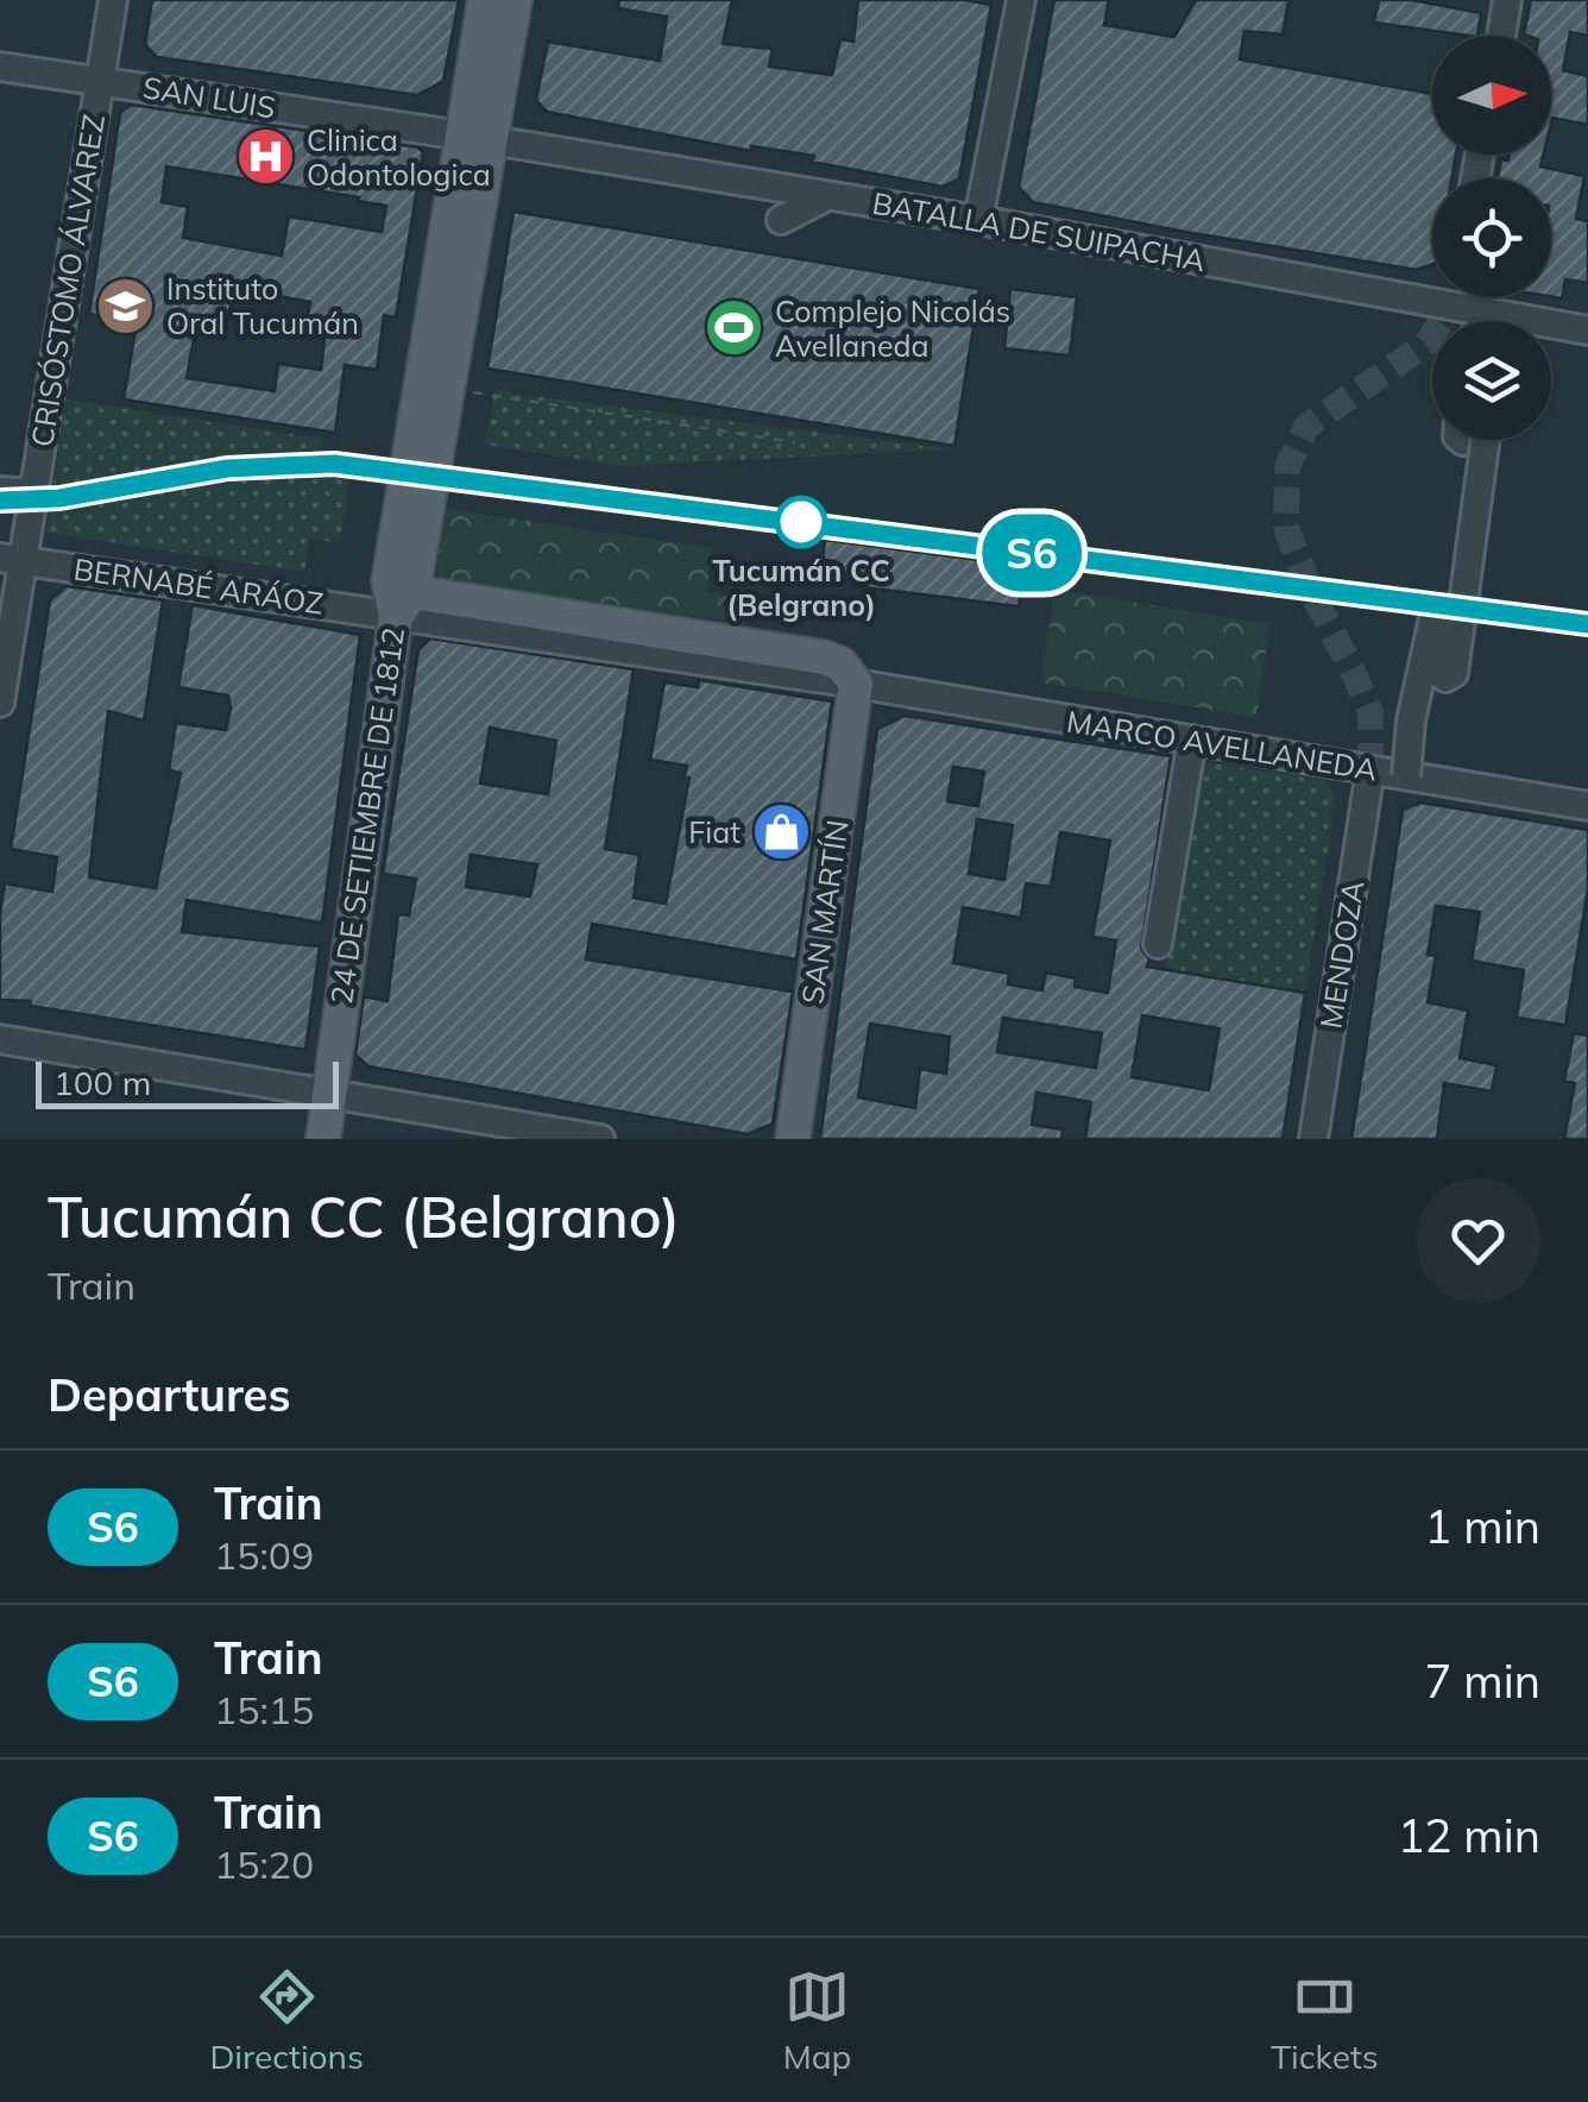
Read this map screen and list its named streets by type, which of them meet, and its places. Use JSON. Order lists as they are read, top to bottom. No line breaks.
{"streets":{"main road":["MARCO AVELLANEDA","24 DE SETIEMBRE DE 1812","SAN MARTÍN"],"street":["SAN LUIS","BATALLA DE SUIPACHA","CRISÓSTOMO ÁLVAREZ","BERNABÉ ARÁOZ","MENDOZA"]},"crossings":[["SAN LUIS","BATALLA DE SUIPACHA"],["SAN LUIS","CRISÓSTOMO ÁLVAREZ"],["SAN LUIS","24 DE SETIEMBRE DE 1812"],["BATALLA DE SUIPACHA","24 DE SETIEMBRE DE 1812"],["CRISÓSTOMO ÁLVAREZ","BERNABÉ ARÁOZ"],["BERNABÉ ARÁOZ","MARCO AVELLANEDA"],["BERNABÉ ARÁOZ","24 DE SETIEMBRE DE 1812"],["MARCO AVELLANEDA","24 DE SETIEMBRE DE 1812"],["MARCO AVELLANEDA","SAN MARTÍN"],["MARCO AVELLANEDA","MENDOZA"]],"places":{"hospital":["Clinica Odontologica"],"school or university":["Instituto Oral Tucumán"],"sports":["Complejo Nicolás Avellaneda"],"other":["Tucumán CC (Belgrano)"],"shop":["Fiat"]},"scale_bar":"100 m","north":"right","page":{"on_map":"S6","scale":"100 m","heading":[["Tucumán CC (Belgrano)","Train"],"Departures"],"list":[{"mark":"S6","name":"Train","note":"15:09","value":"1 min"},{"mark":"S6","name":"Train","note":"15:15","value":"7 min"},{"mark":"S6","name":"Train","note":"15:20","value":"12 min"}],"tabs":["Directions","Map","Tickets"]}}
